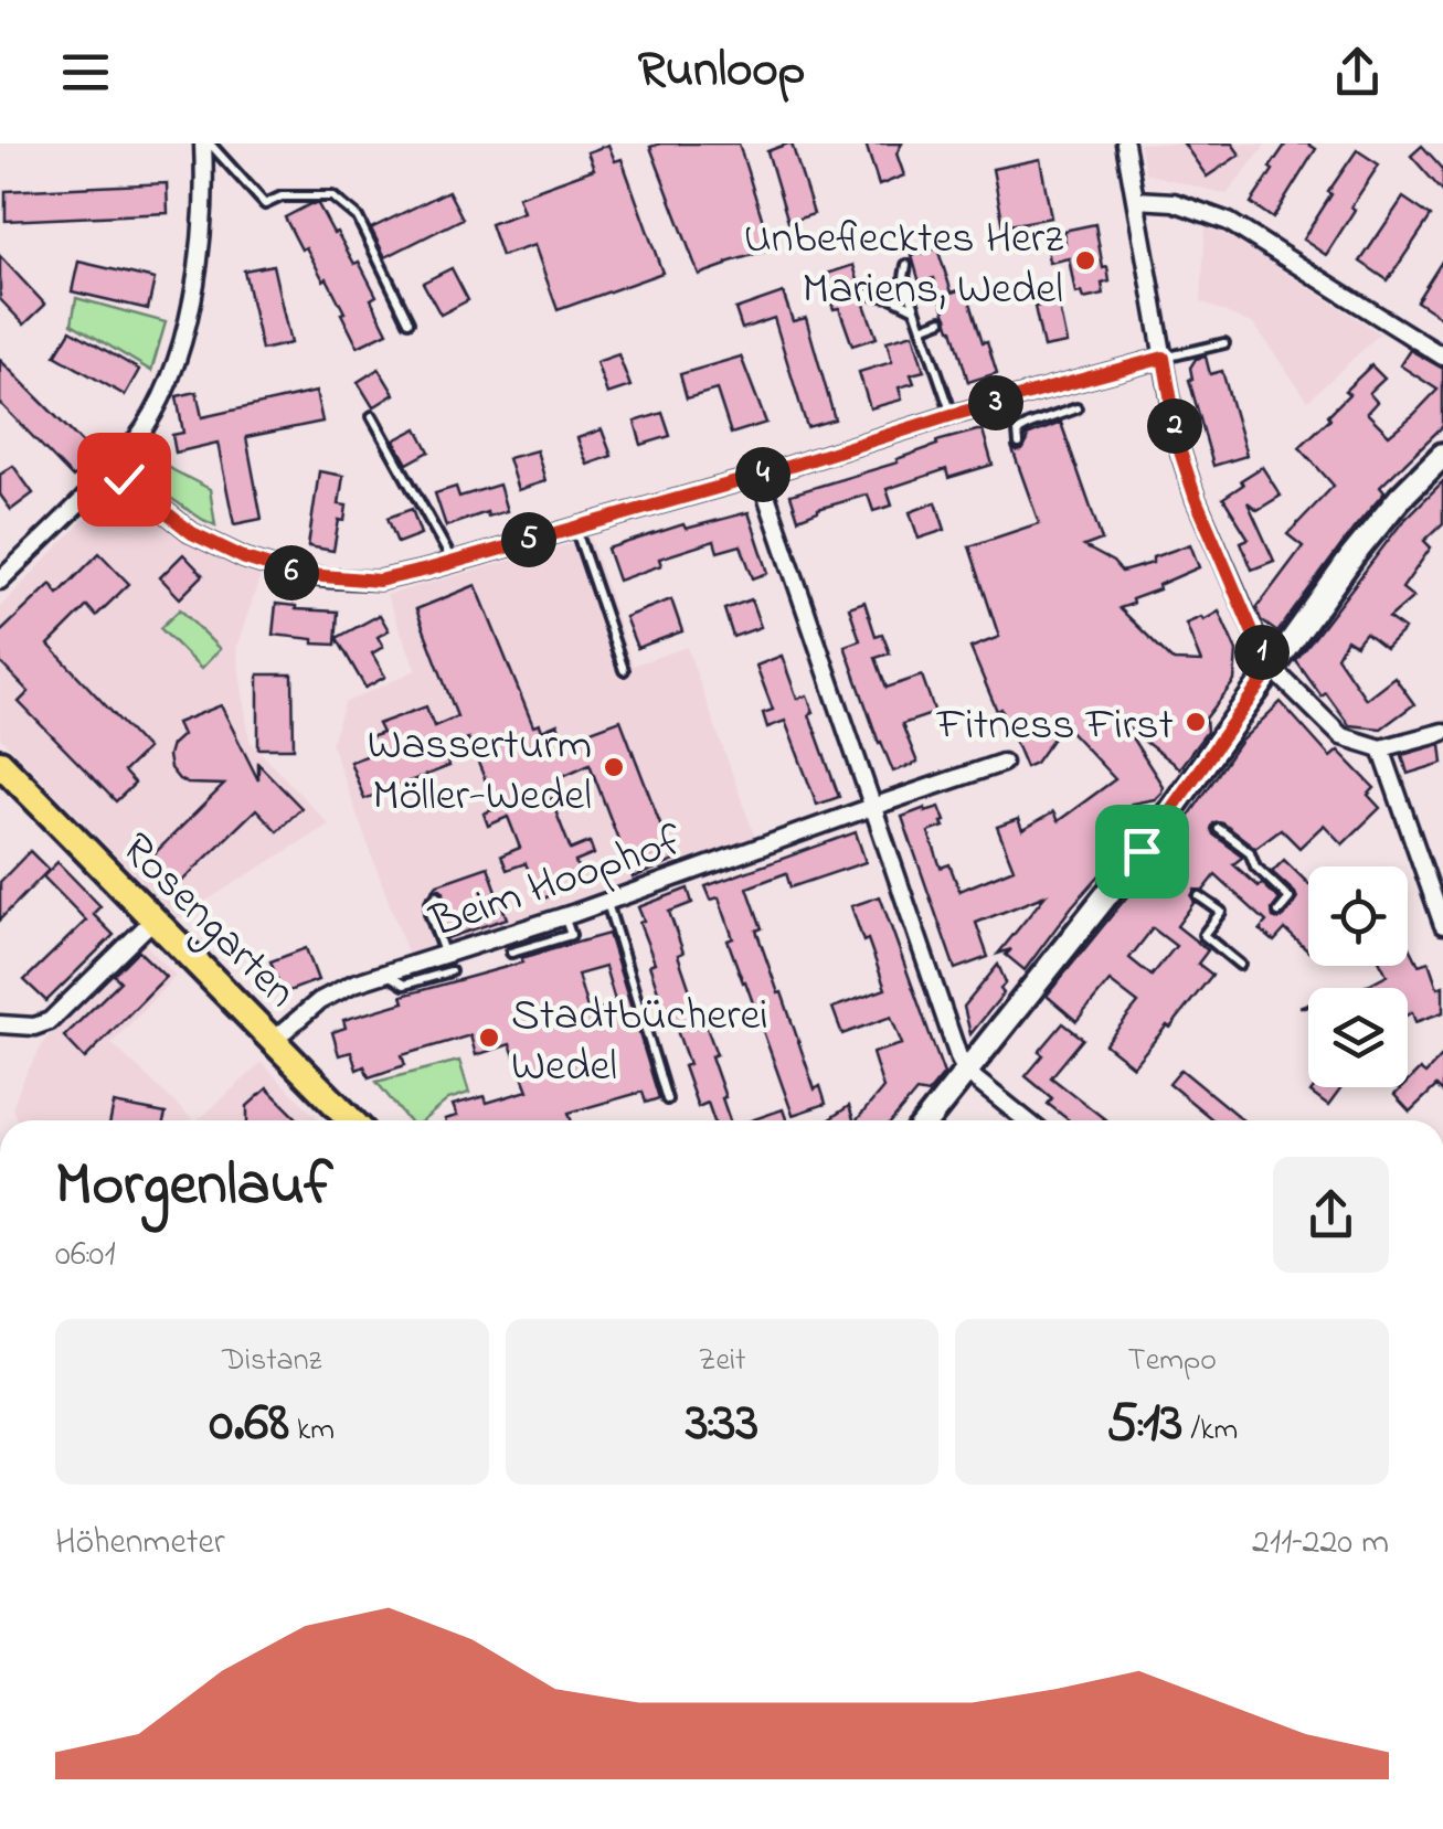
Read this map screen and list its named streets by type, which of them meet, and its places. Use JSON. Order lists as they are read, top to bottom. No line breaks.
{"streets":{"main road":["Rosengarten"],"street":["Beim Hoophof"]},"crossings":[["Beim Hoophof","Rosengarten"]],"places":["Unbeflecktes Herz Mariens, Wedel","Fitness First","Wasserturm Möller-Wedel","Stadtbücherei Wedel"],"page":{"header":"Runloop","pins":["3","2","4","5","6","1"],"heading":["Morgenlauf","06:01"],"stats":[["Distanz","0.68 km"],["Zeit","3:33"],["Tempo","5:13 /km"]],"chart":["Höhenmeter","211–220 m"]}}
